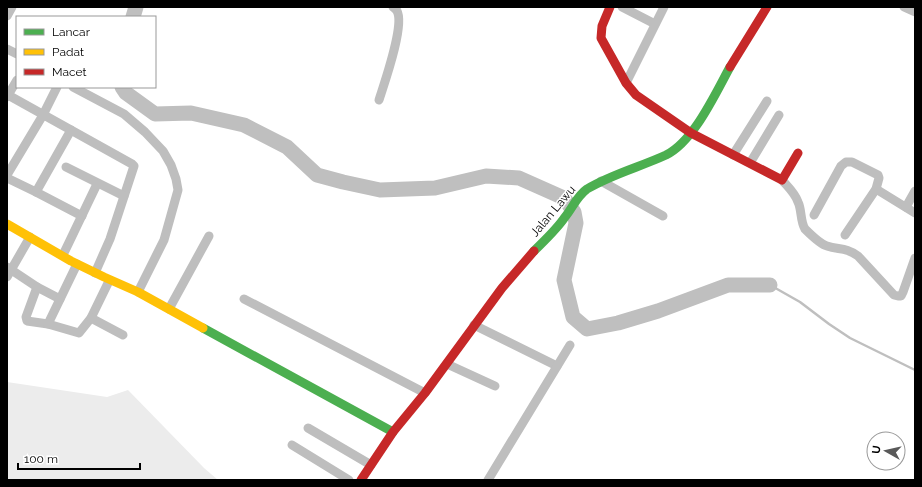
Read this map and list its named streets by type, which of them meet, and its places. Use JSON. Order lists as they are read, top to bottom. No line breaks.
{"streets":{"street":["Jalan Lawu"]},"legend":["Lancar","Padat","Macet"],"scale_bar":"100 m","north":"left"}
